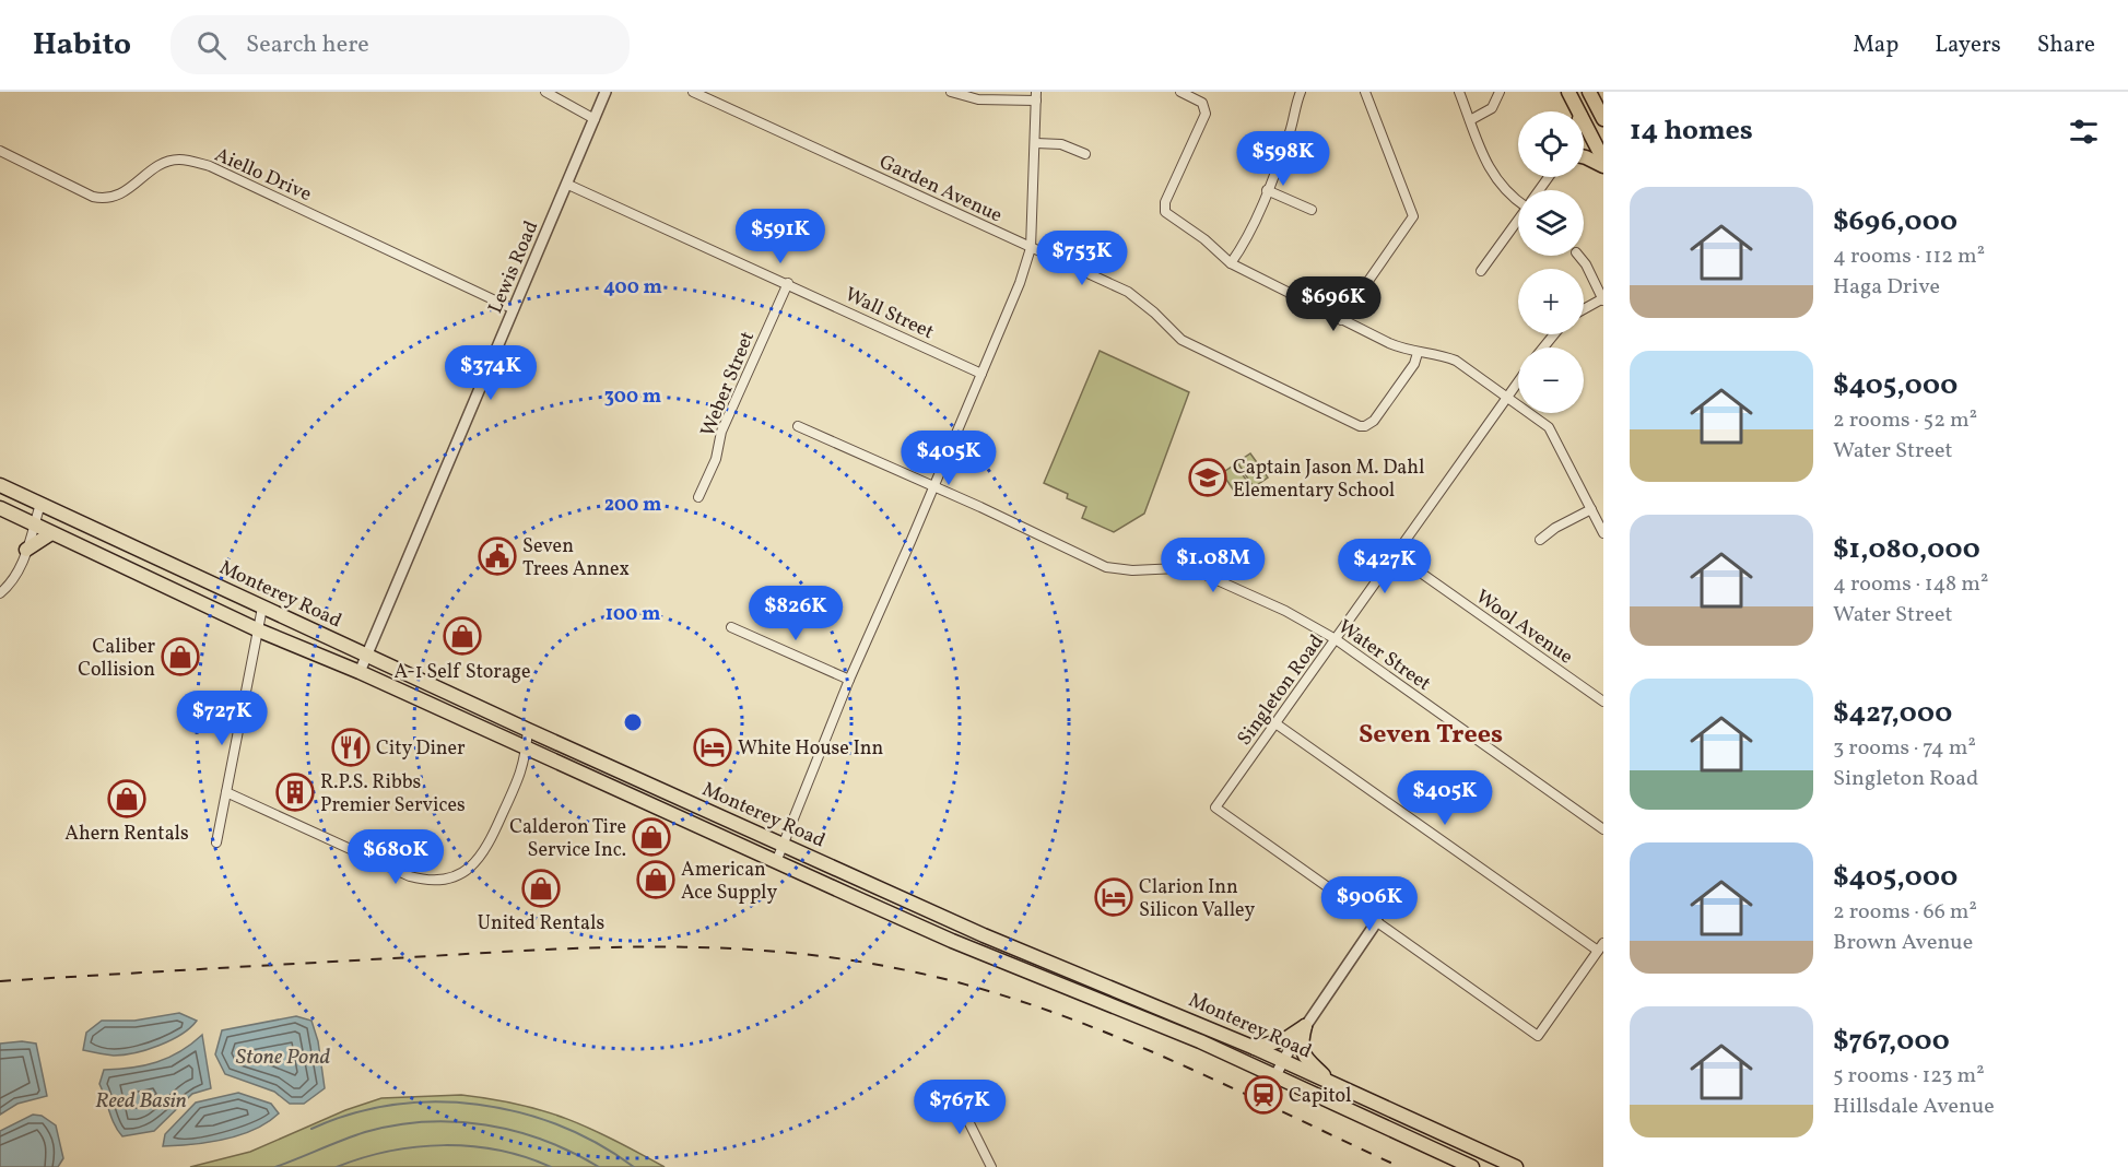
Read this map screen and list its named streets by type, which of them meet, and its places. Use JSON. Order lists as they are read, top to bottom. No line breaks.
{"streets":{"main road":["Monterey Road"],"street":["Aiello Drive","Garden Avenue","Lewis Road","Wall Street","Weber Street","Wool Avenue","Water Street","Singleton Road"]},"crossings":[["Aiello Drive","Lewis Road"],["Lewis Road","Wall Street"],["Lewis Road","Monterey Road"],["Wall Street","Weber Street"],["Wool Avenue","Singleton Road"],["Water Street","Singleton Road"]],"districts":["Seven Trees"],"water":["Stone Pond","Reed Basin"],"places":{"school or university":["Captain Jason M. Dahl Elementary School"],"public building":["Seven Trees Annex"],"shop":["A-1 Self Storage","Caliber Collision","Ahern Rentals","Calderon Tire Service Inc.","American Ace Supply","United Rentals"],"restaurant":["City Diner"],"hotel":["White House Inn","Clarion Inn Silicon Valley"],"building":["R.P.S. Ribbs Premier Services"],"station":["Capitol"]},"page":{"header":"Habito","search":"Search here","nav":["Map","Layers","Share"],"heading":"14 homes","map_buttons":["+","−"],"price":["$598K","$591K","$753K","$696K","$374K","$405K","$1.08M","$427K","$826K","$727K","$405K","$680K","$906K","$767K"],"list":[{"name":"$696,000","note":"4 rooms · 112 m² · Haga Drive"},{"name":"$405,000","note":"2 rooms · 52 m² · Water Street"},{"name":"$1,080,000","note":"4 rooms · 148 m² · Water Street"},{"name":"$427,000","note":"3 rooms · 74 m² · Singleton Road"},{"name":"$405,000","note":"2 rooms · 66 m² · Brown Avenue"},{"name":"$767,000","note":"5 rooms · 123 m² · Hillsdale Avenue"}]},"rings":["400 m","300 m","200 m","100 m"]}
